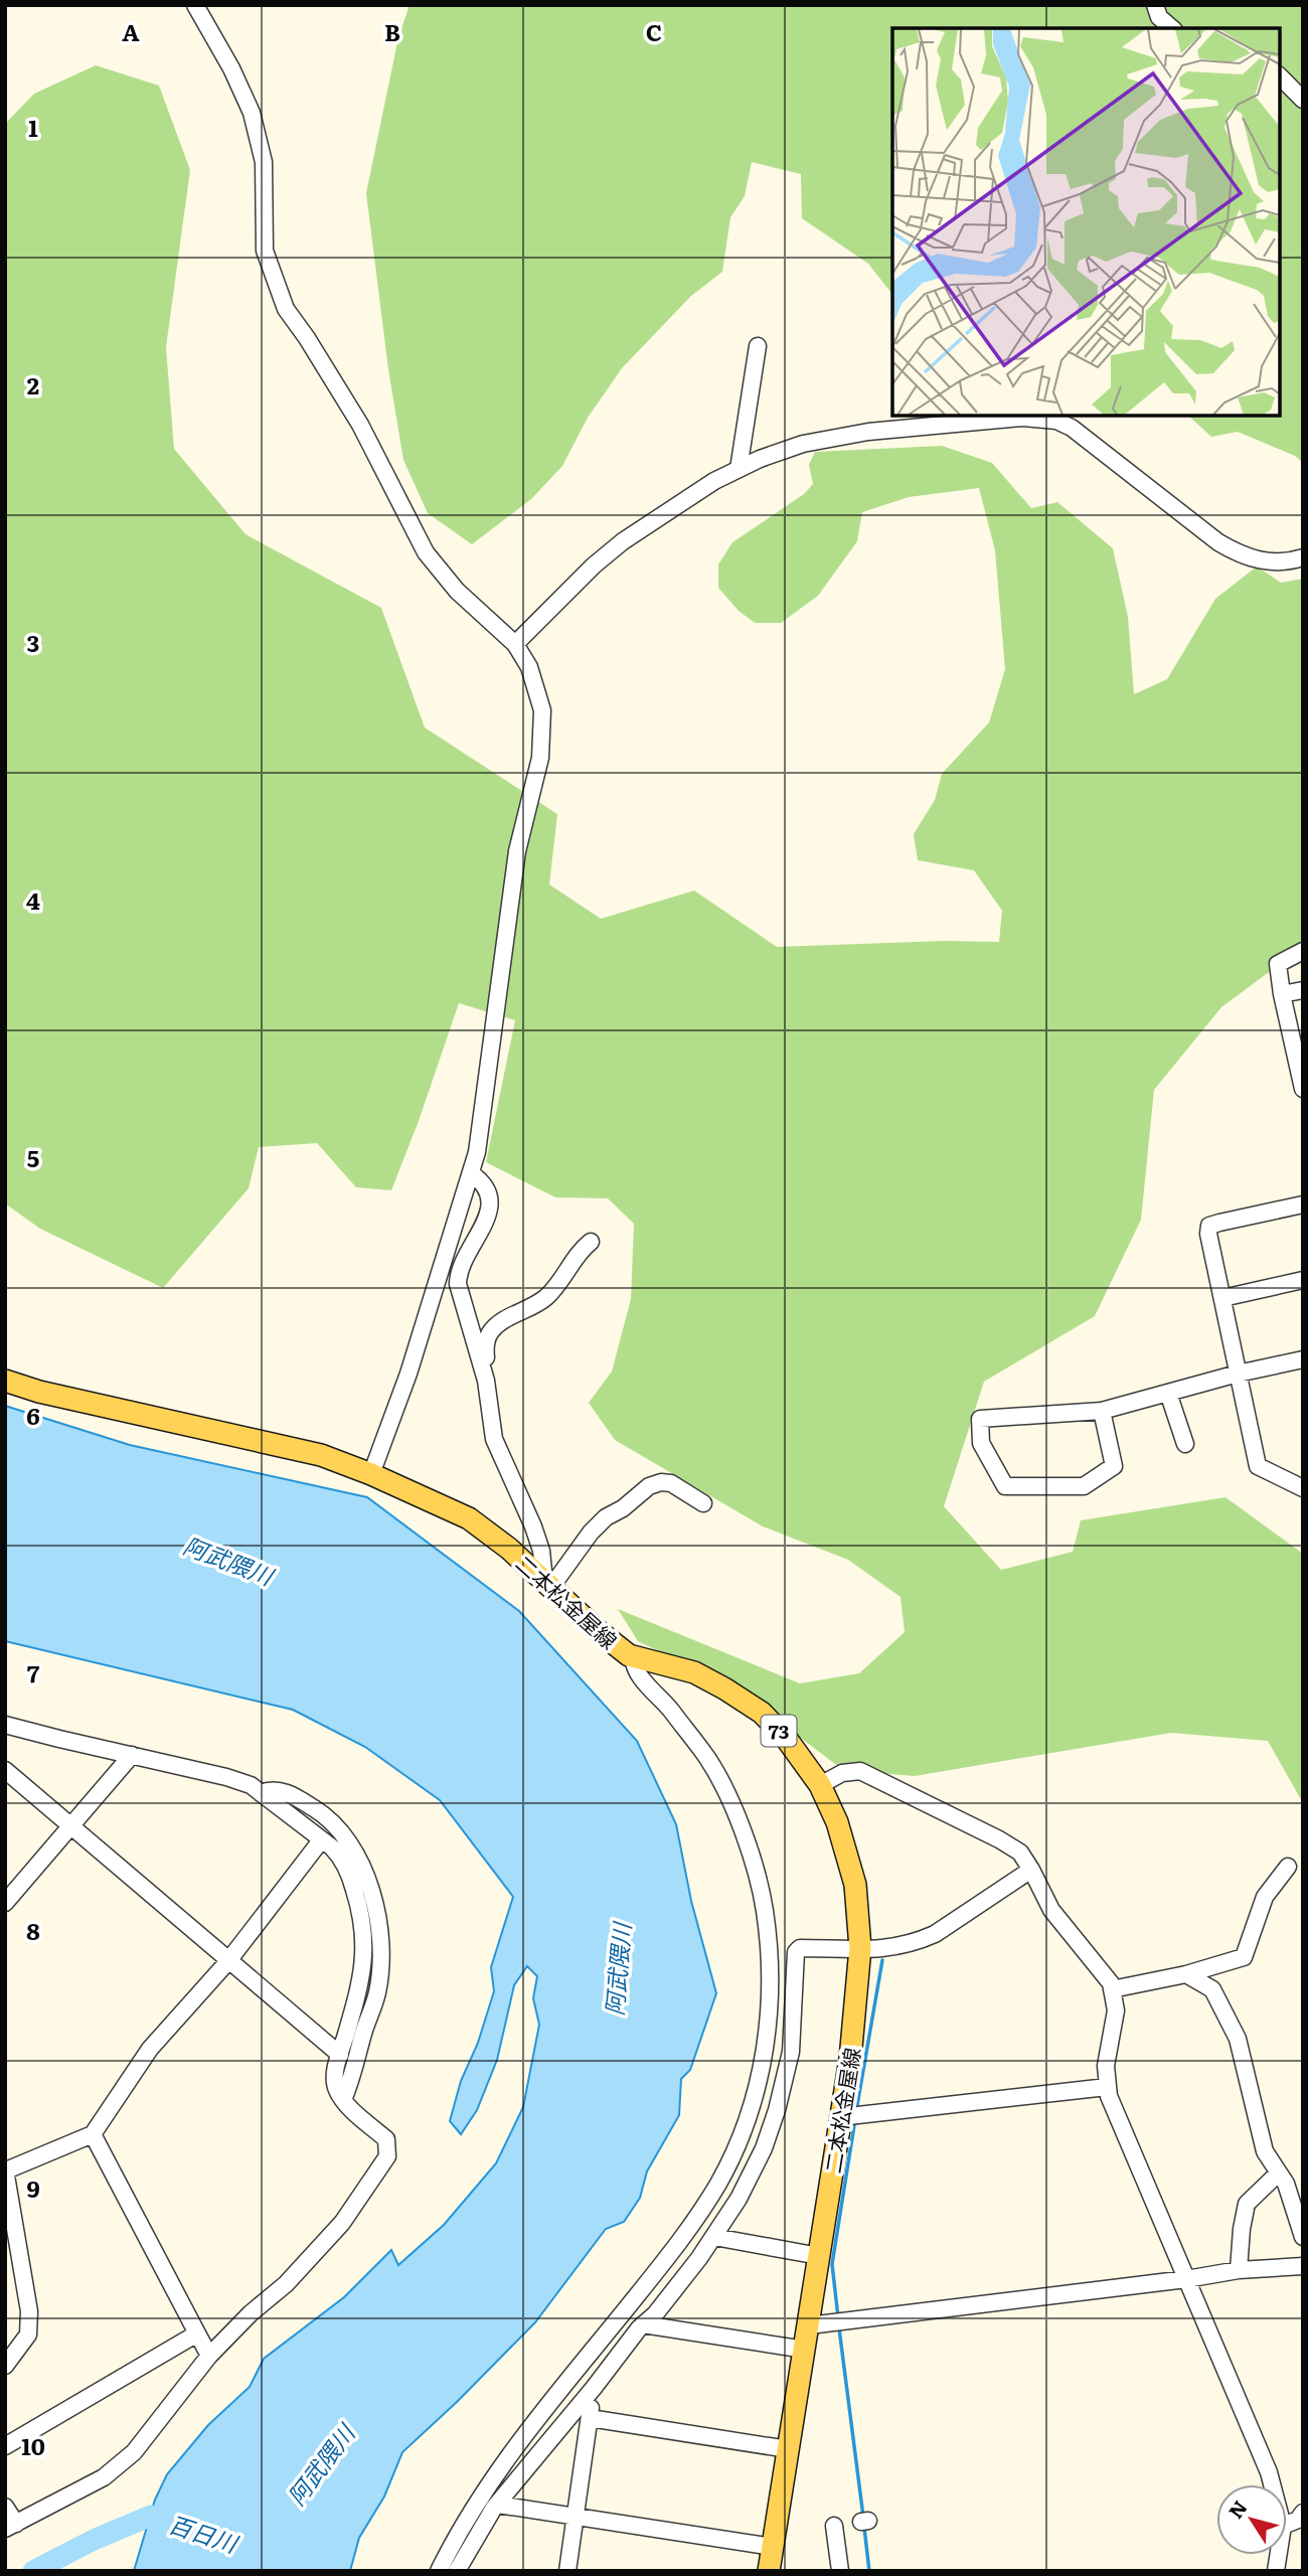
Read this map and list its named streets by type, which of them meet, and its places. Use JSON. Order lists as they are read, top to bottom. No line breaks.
{"streets":{"main road":["二本松金屋線","73"]},"water":["阿武隈川","百日川"],"north":"top left","grid":{"columns":["A","B","C"],"rows":["1","2","3","4","5","6","7","8","9","10"]}}
